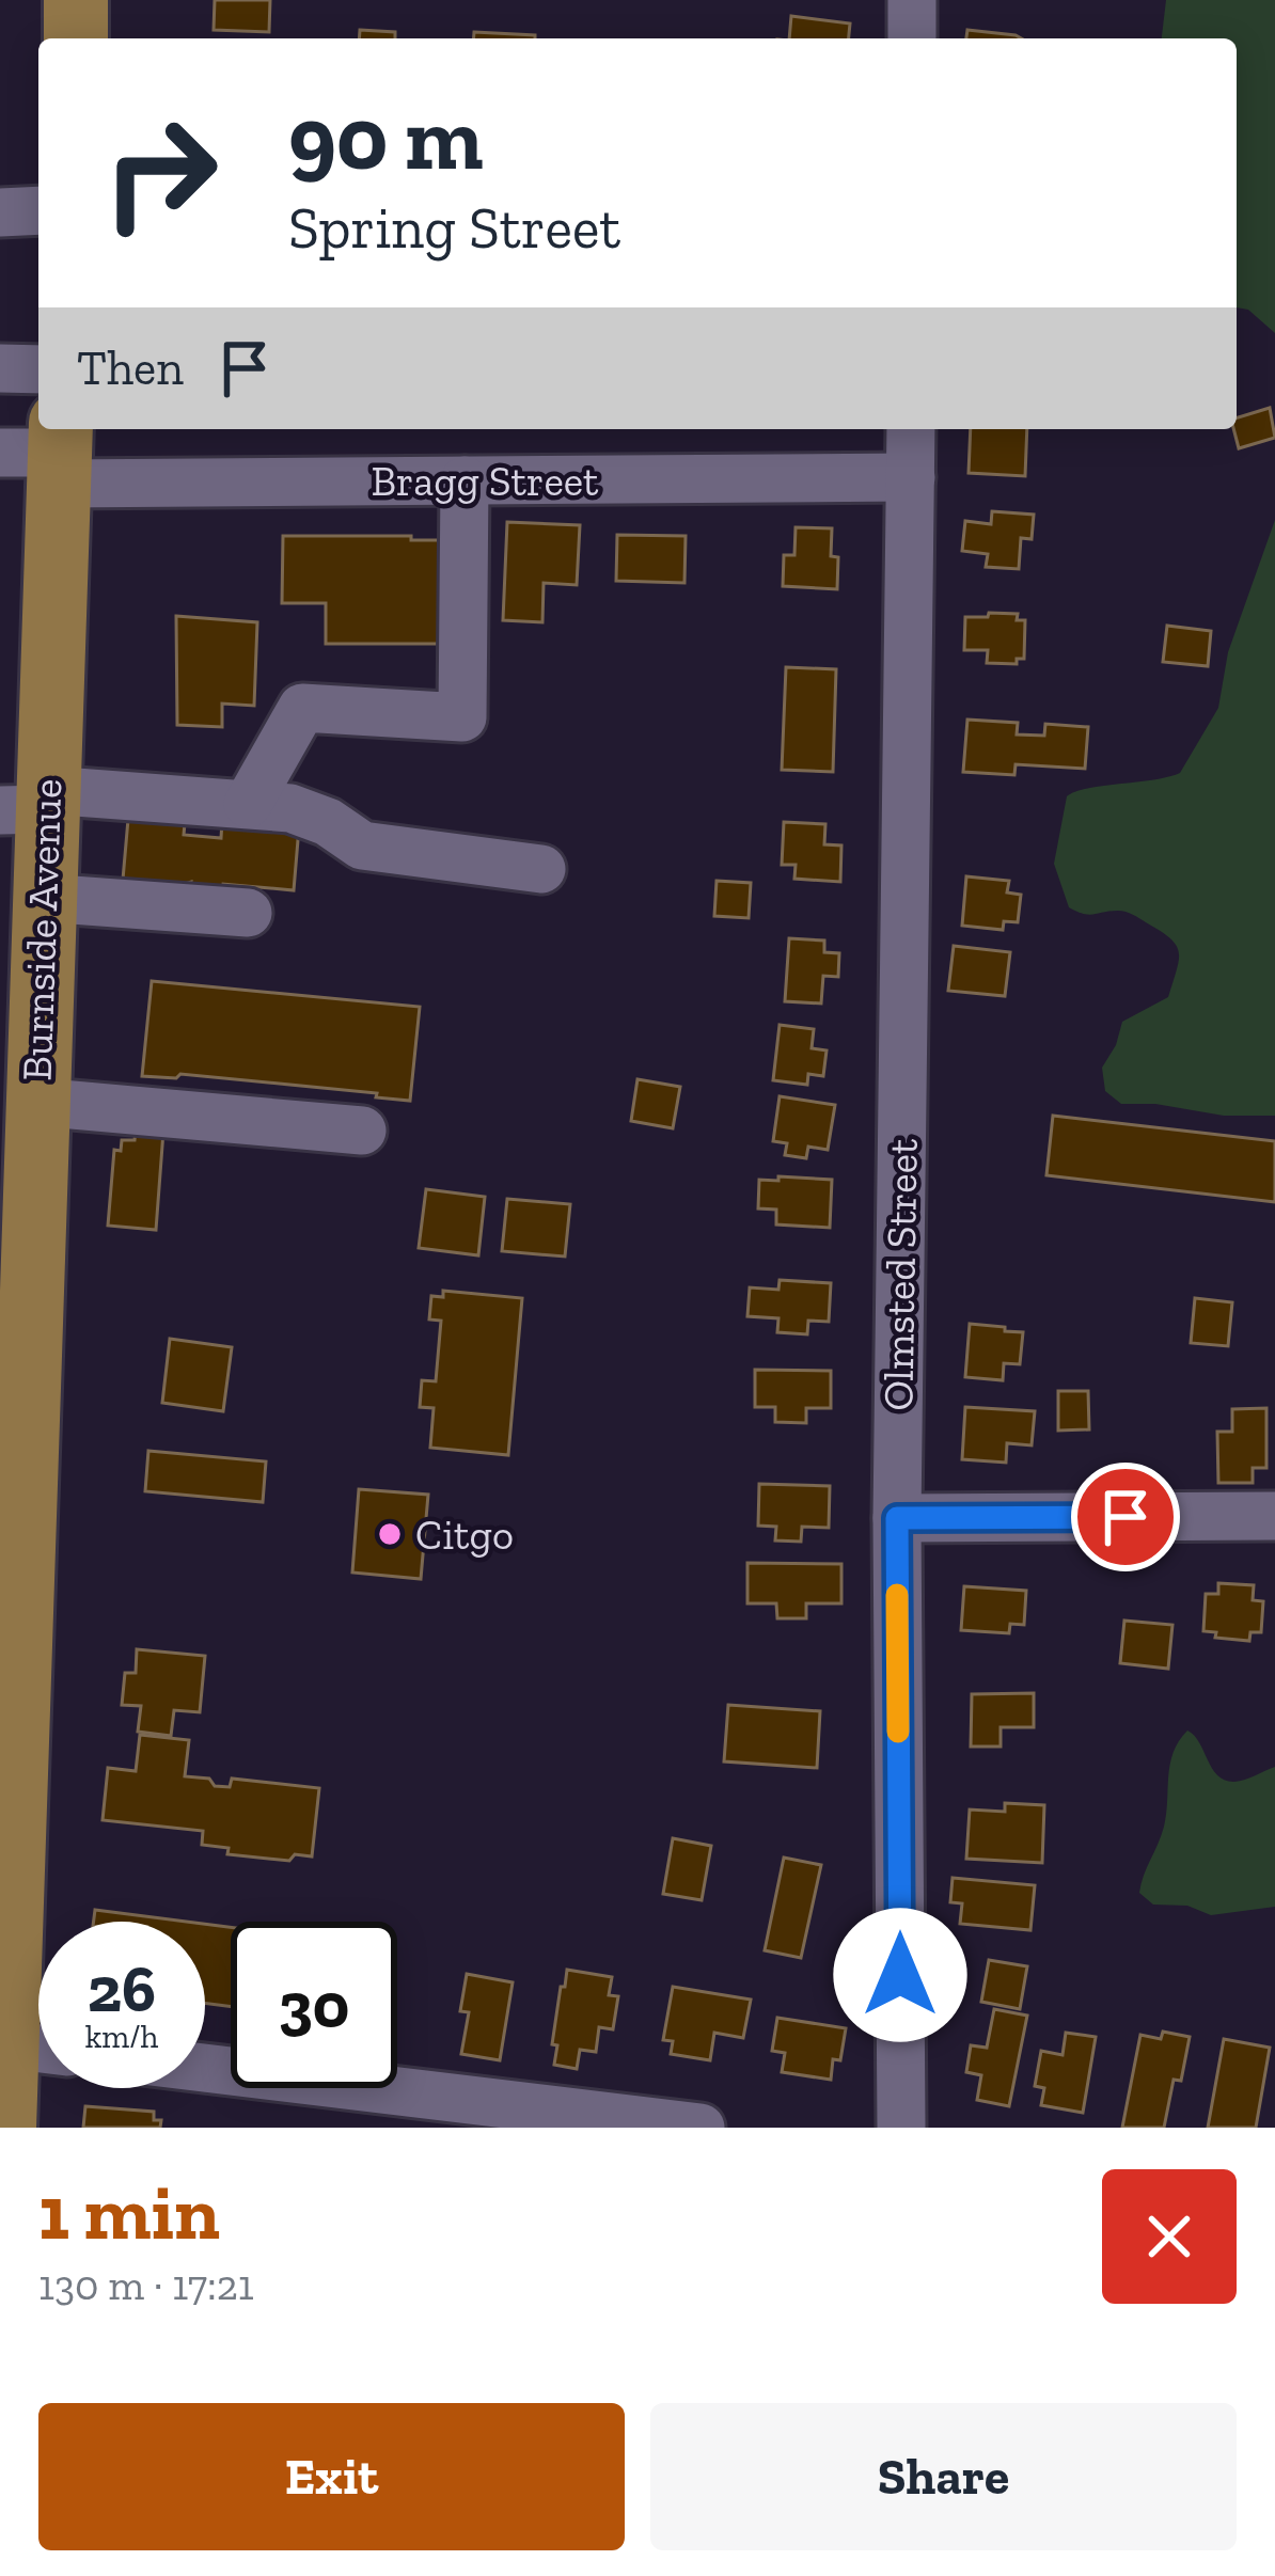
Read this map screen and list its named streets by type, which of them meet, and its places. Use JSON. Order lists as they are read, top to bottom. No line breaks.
{"streets":{"main road":["Burnside Avenue"],"street":["Bragg Street","Olmsted Street"]},"crossings":[["Bragg Street","Burnside Avenue"],["Bragg Street","Olmsted Street"]],"places":["Citgo"],"page":{"turn":["90 m","Spring Street"],"then":"Then","speed":"26 km/h","limit":"30","heading":["1 min","130 m · 17:21"],"buttons":["Exit","Share"]}}
